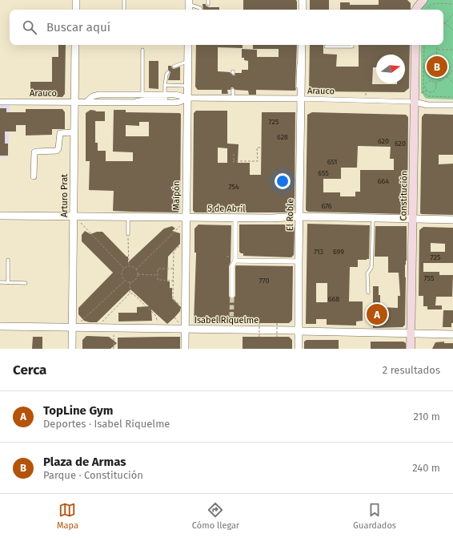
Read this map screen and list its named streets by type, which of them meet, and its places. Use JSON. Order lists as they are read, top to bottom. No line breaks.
{"streets":{"main road":["Constitución"],"street":["Arauco","Arturo Prat","Maipón","5 de Abril","El Roble","Isabel Riquelme"]},"crossings":[["Arauco","Arturo Prat"],["Arauco","Maipón"],["Arauco","Constitución"],["Arauco","El Roble"],["Arturo Prat","5 de Abril"],["Arturo Prat","Isabel Riquelme"],["Maipón","5 de Abril"],["Maipón","Isabel Riquelme"],["Constitución","5 de Abril"],["Constitución","Isabel Riquelme"],["5 de Abril","El Roble"],["El Roble","Isabel Riquelme"]],"house_numbers":["725","628","620","620","651","655","664","754","676","713","699","725","755","770","668"],"north":"right","page":{"search":"Buscar aquí","pins":["B","A"],"heading":["Cerca","2 resultados"],"list":[{"mark":"A","name":"TopLine Gym","note":"Deportes · Isabel Riquelme","value":"210 m"},{"mark":"B","name":"Plaza de Armas","note":"Parque · Constitución","value":"240 m"}],"nav":["Mapa","Cómo llegar","Guardados"]}}
